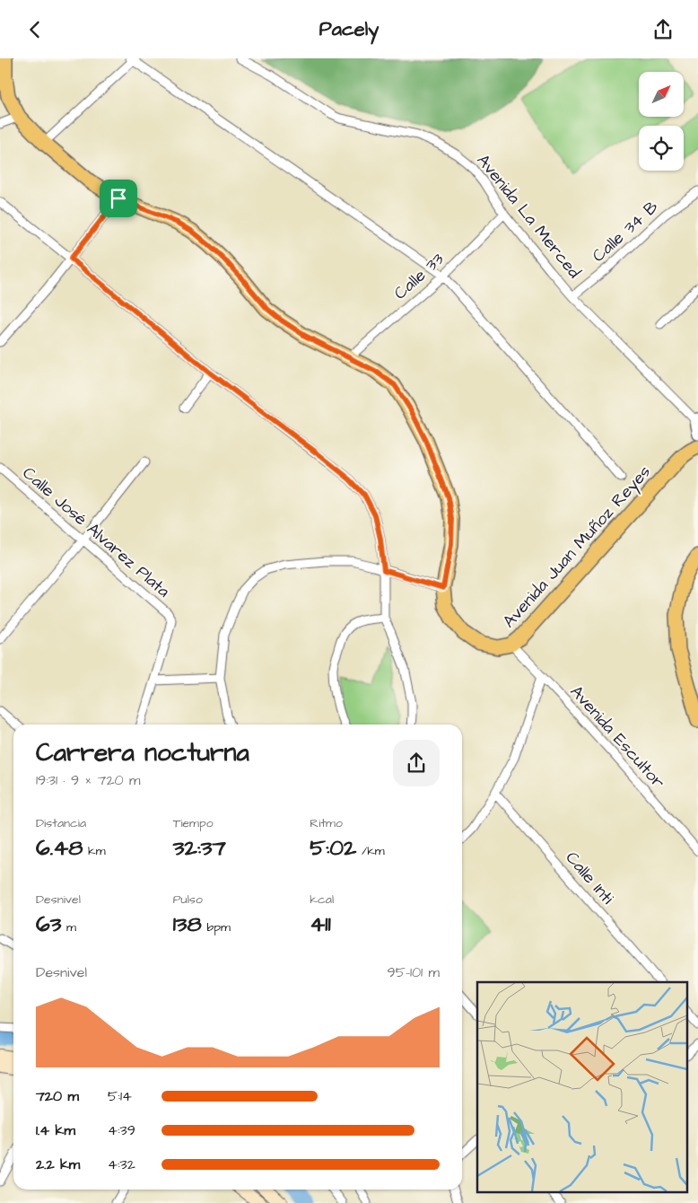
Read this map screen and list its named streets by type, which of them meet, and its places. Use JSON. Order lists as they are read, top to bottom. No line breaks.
{"streets":{"main road":["Avenida Juan Muñoz Reyes"],"street":["Avenida La Merced","Calle 34 B","Calle 33","Calle José Alvarez Plata","Avenida Escultor","Calle Inti"]},"crossings":[["Avenida La Merced","Calle 34 B"],["Avenida La Merced","Calle 33"],["Calle 33","Avenida Juan Muñoz Reyes"],["Avenida Juan Muñoz Reyes","Avenida Escultor"]],"north":"top right","page":{"header":"Pacely","heading":["Carrera nocturna","19:31 · 9 × 720 m"],"stats":[["Distancia","6.48 km"],["Tiempo","32:37"],["Ritmo","5:02 /km"],["Desnivel","63 m"],["Pulso","138 bpm"],["kcal","411"]],"chart":["Desnivel","95–101 m"],"list":[{"name":"720 m","note":"5:14"},{"name":"1.4 km","note":"4:39"},{"name":"2.2 km","note":"4:32"}]}}
